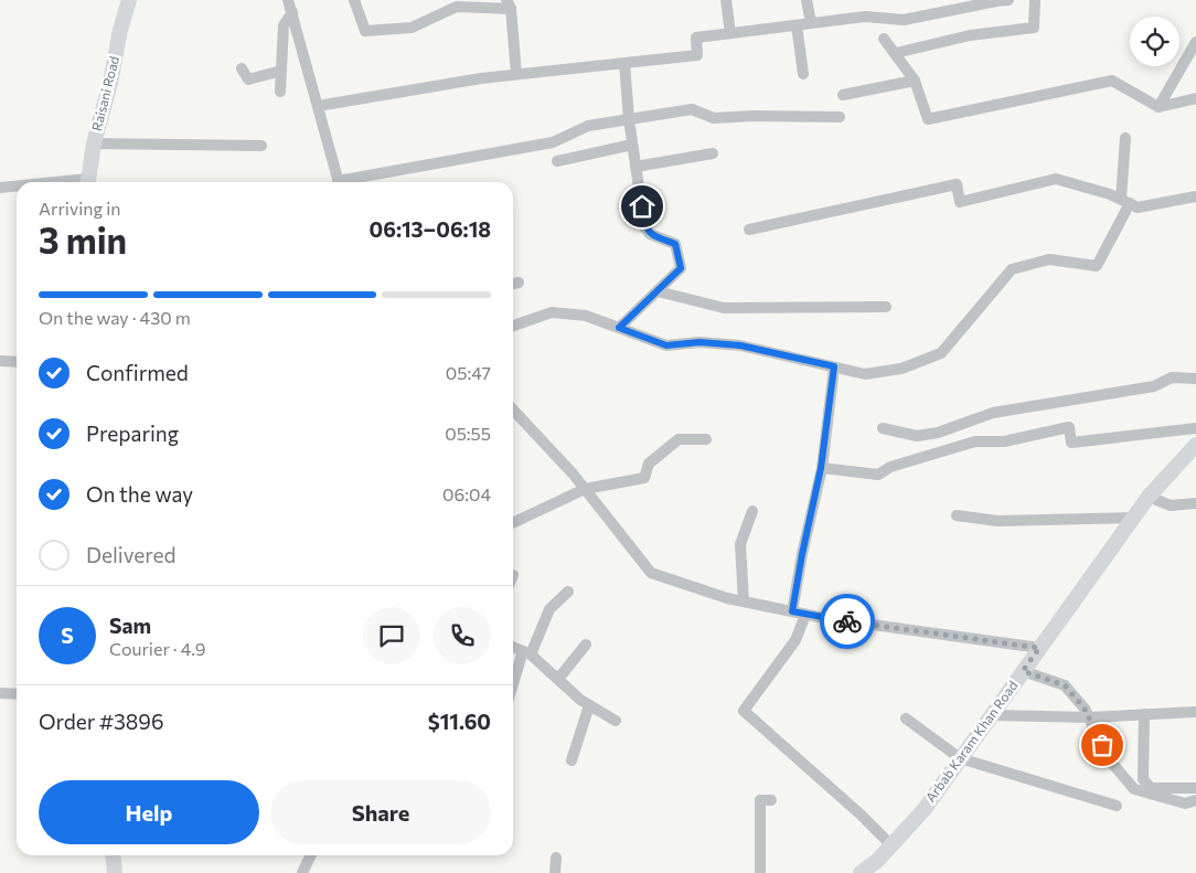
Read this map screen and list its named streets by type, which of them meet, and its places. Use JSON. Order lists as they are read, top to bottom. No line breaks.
{"streets":{"main road":["Raisani Road","Arbab Karam Khan Road"]},"page":{"heading":["3 min","Arriving in","06:13–06:18"],"panel":["Sam","Courier · 4.9","Order #3896","$11.60"],"bar":"On the way · 430 m","list":[["Confirmed","05:47"],["Preparing","05:55"],["On the way","06:04"],"Delivered"],"round":"S","buttons":["Help","Share"]}}
